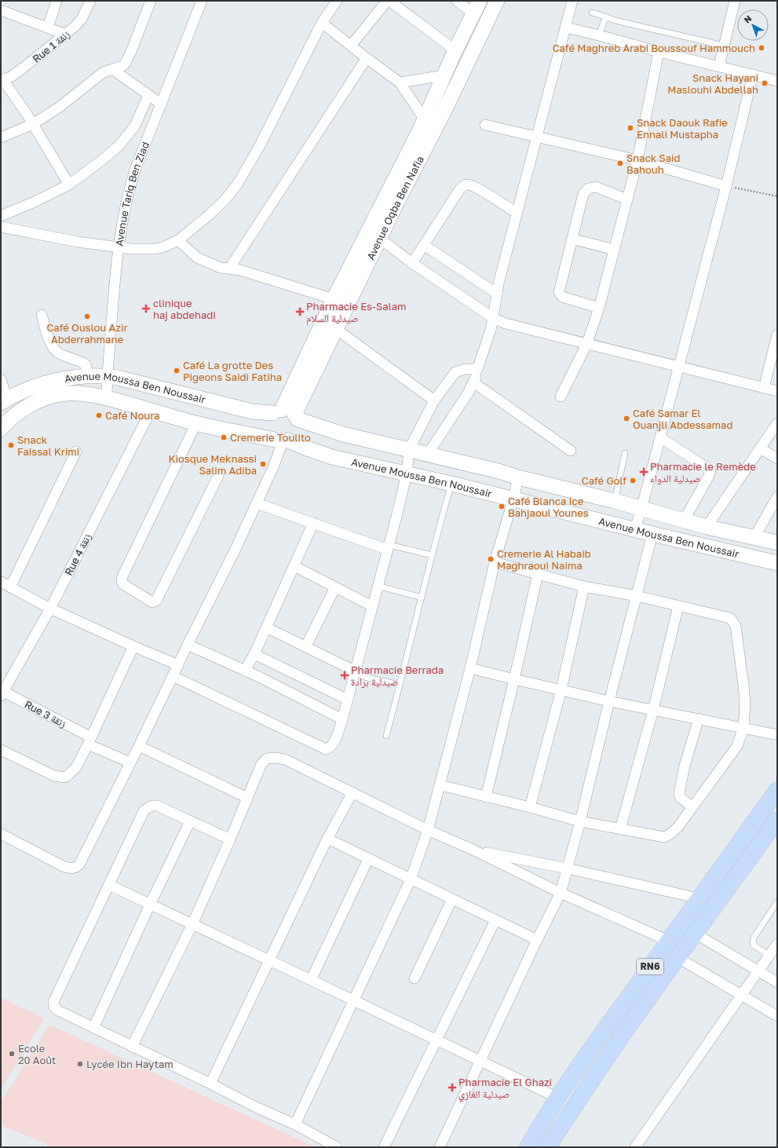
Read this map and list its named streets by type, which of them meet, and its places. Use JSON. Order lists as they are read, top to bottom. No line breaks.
{"streets":{"main road":["RN6"],"street":["Rue 1 زنقة","Avenue Tariq Ben Ziad","Avenue Oqba Ben Nafia","Avenue Moussa Ben Noussair","Rue 4 زنقة","Rue 3 زنقة"]},"crossings":[["Avenue Tariq Ben Ziad","Avenue Moussa Ben Noussair"],["Avenue Oqba Ben Nafia","Avenue Moussa Ben Noussair"],["Avenue Moussa Ben Noussair","Rue 4 زنقة"],["Rue 4 زنقة","Rue 3 زنقة"]],"places":{"other":["Café Maghreb Arabi Boussouf Hammouch","Snack Hayani Maslouhi Abdellah","Snack Daouk Rafie Ennali Mustapha","Snack Said Bahouh","Café Ouslou Azir Abderrahmane","Café La grotte Des Pigeons Saidi Fatiha","Café Noura","Café Samar El Ouanjli Abdessamad","Cremerie Toulito","Snack Faissal Krimi","Kiosque Meknassi Salim Adiba","Café Golf","Café Blanca Ice Bahjaoui Younes","Cremerie Al Habaib Maghraoui Naima","Ecole 20 Août","Lycée Ibn Haytam"],"health":["clinique haj abdehadi","Pharmacie Es-Salam صيدلية السلام","Pharmacie le Remède صيدلية الدواء","Pharmacie Berrada صيدلية برادة","Pharmacie El Ghazi صيدلية الغازي"]},"north":"top left"}
